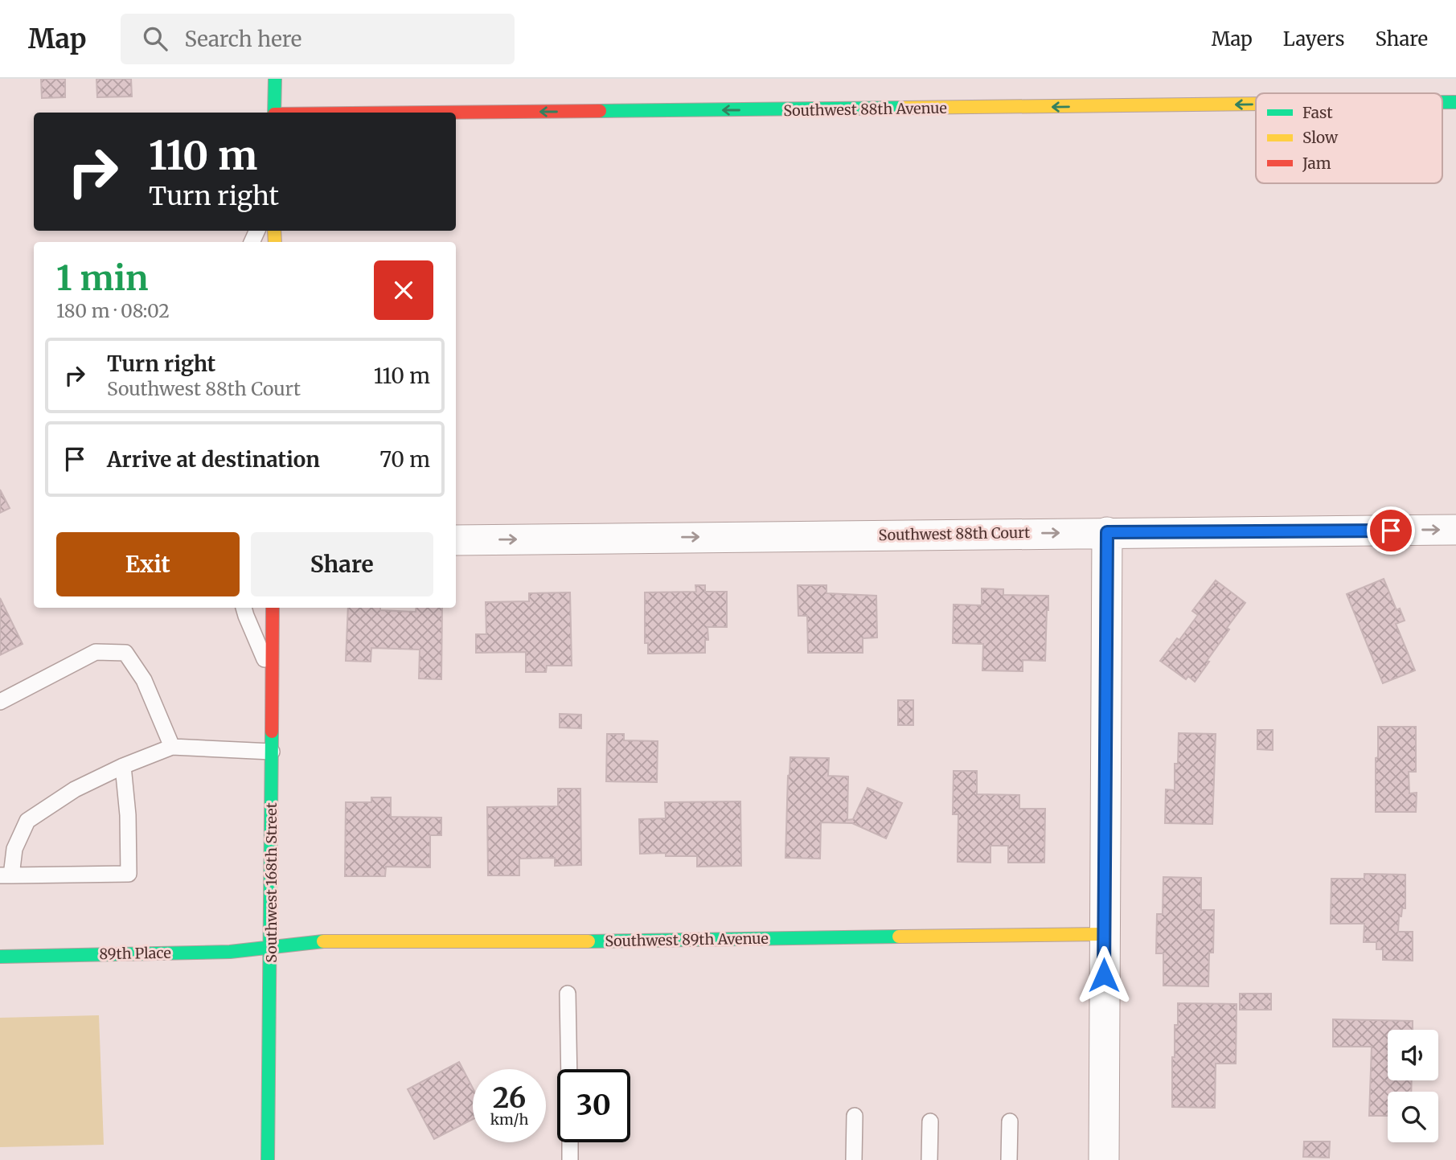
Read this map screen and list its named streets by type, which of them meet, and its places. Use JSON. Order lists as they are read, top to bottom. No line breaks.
{"streets":{"street":["Southwest 88th Avenue","Southwest 88th Court","Southwest 168th Street","Southwest 89th Avenue","89th Place"]},"crossings":[["Southwest 168th Street","Southwest 89th Avenue"],["Southwest 168th Street","89th Place"],["Southwest 89th Avenue","89th Place"]],"one_way":["Southwest 88th Avenue","Southwest 88th Court"],"legend":["Fast","Slow","Jam"],"page":{"header":"Map","search":"Search here","nav":["Map","Layers","Share"],"turn":["110 m","Turn right"],"heading":["1 min","180 m · 08:02"],"list":[{"name":"Turn right","note":"Southwest 88th Court","value":"110 m"},{"name":"Arrive at destination","value":"70 m"}],"buttons":["Exit","Share"],"speed":"26 km/h","limit":"30"}}
